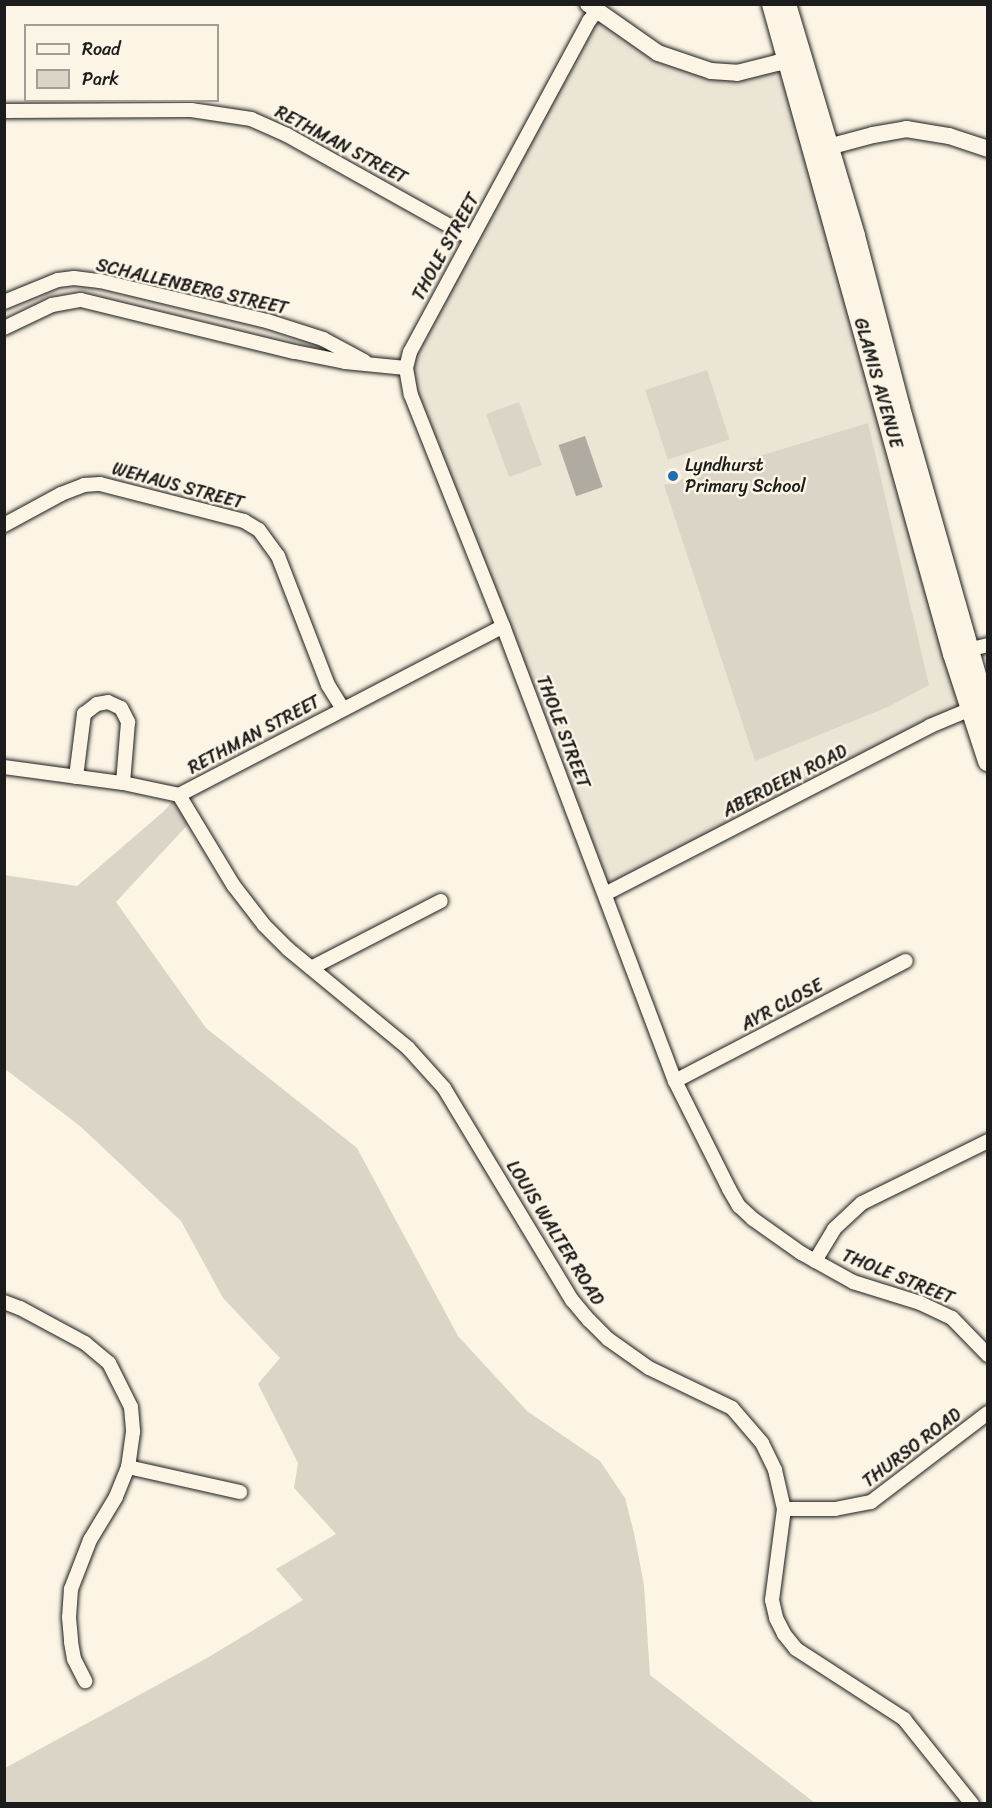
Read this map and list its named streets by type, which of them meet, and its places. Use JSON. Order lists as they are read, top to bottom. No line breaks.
{"streets":{"main road":["GLAMIS AVENUE"],"street":["RETHMAN STREET","THOLE STREET","SCHALLENBERG STREET","WEHAUS STREET","ABERDEEN ROAD","AYR CLOSE","LOUIS WALTER ROAD","THURSO ROAD"]},"crossings":[["RETHMAN STREET","THOLE STREET"],["RETHMAN STREET","WEHAUS STREET"],["RETHMAN STREET","LOUIS WALTER ROAD"],["THOLE STREET","SCHALLENBERG STREET"],["THOLE STREET","ABERDEEN ROAD"],["THOLE STREET","AYR CLOSE"],["GLAMIS AVENUE","ABERDEEN ROAD"],["LOUIS WALTER ROAD","THURSO ROAD"]],"places":["Lyndhurst Primary School"],"legend":["Road","Park"]}
